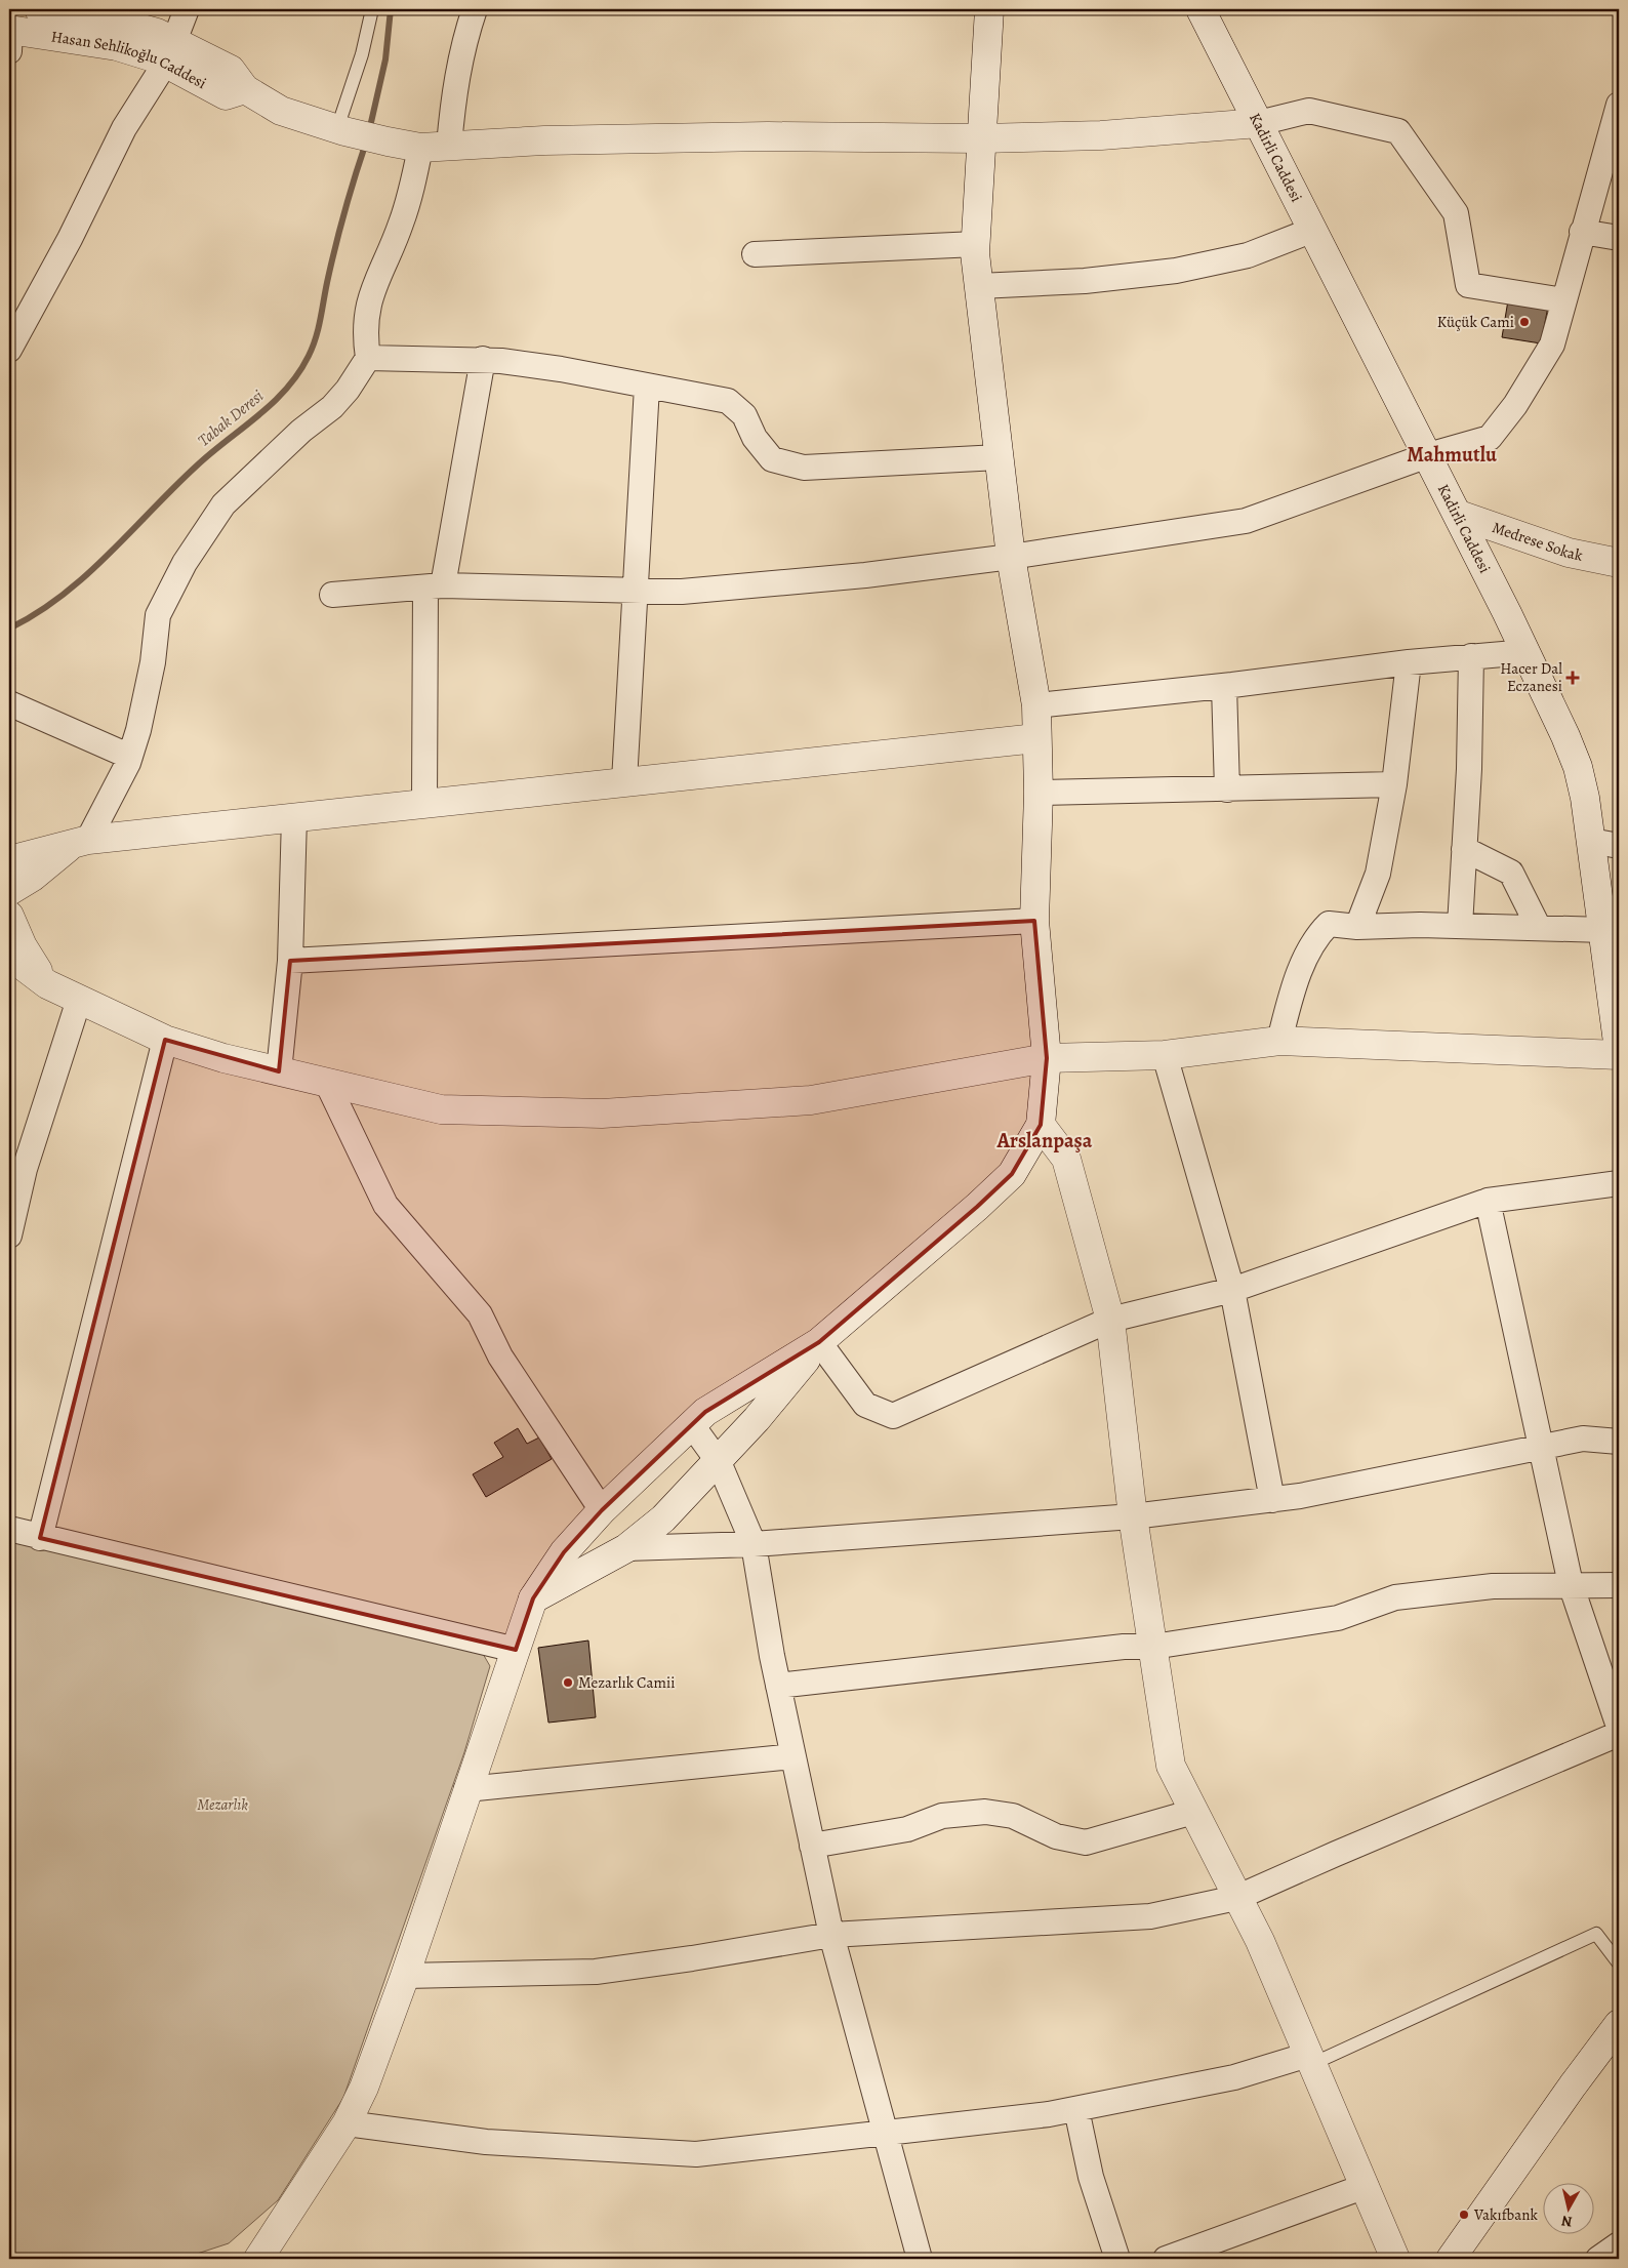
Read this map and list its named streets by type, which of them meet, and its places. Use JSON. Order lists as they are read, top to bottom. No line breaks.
{"streets":{"street":["Hasan Sehlikoğlu Caddesi","Kadirli Caddesi","Medrese Sokak"]},"crossings":[["Hasan Sehlikoğlu Caddesi","Kadirli Caddesi"],["Kadirli Caddesi","Medrese Sokak"]],"districts":["Mahmutlu","Arslanpaşa"],"water":["Tabak Deresi"],"parks":["Mezarlık"],"places":{"other":["Küçük Cami","Mezarlık Camii","Vakıfbank"],"health":["Hacer Dal Eczanesi"]},"north":"bottom"}
